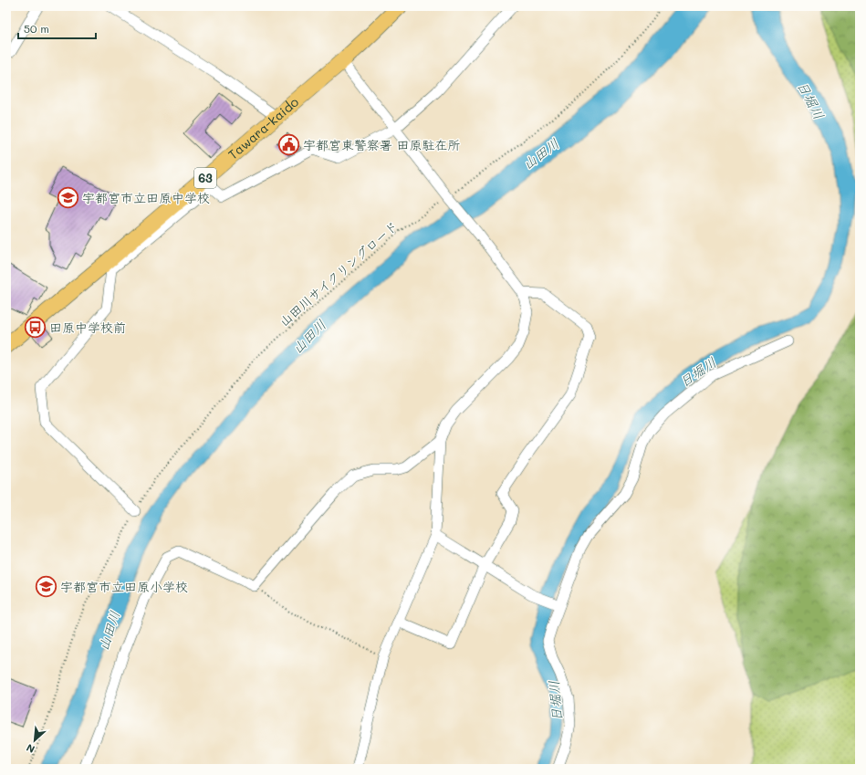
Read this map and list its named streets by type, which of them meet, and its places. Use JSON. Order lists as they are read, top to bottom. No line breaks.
{"streets":{"main road":["Tawara-kaido","63"],"path":["山田川サイクリングロード"]},"water":["日堀川","山田川"],"places":{"public building":["宇都宮東警察署 田原駐在所"],"school or university":["宇都宮市立田原中学校","宇都宮市立田原小学校"],"bus stop":["田原中学校前"]},"scale_bar":"50 m","north":"bottom left"}
